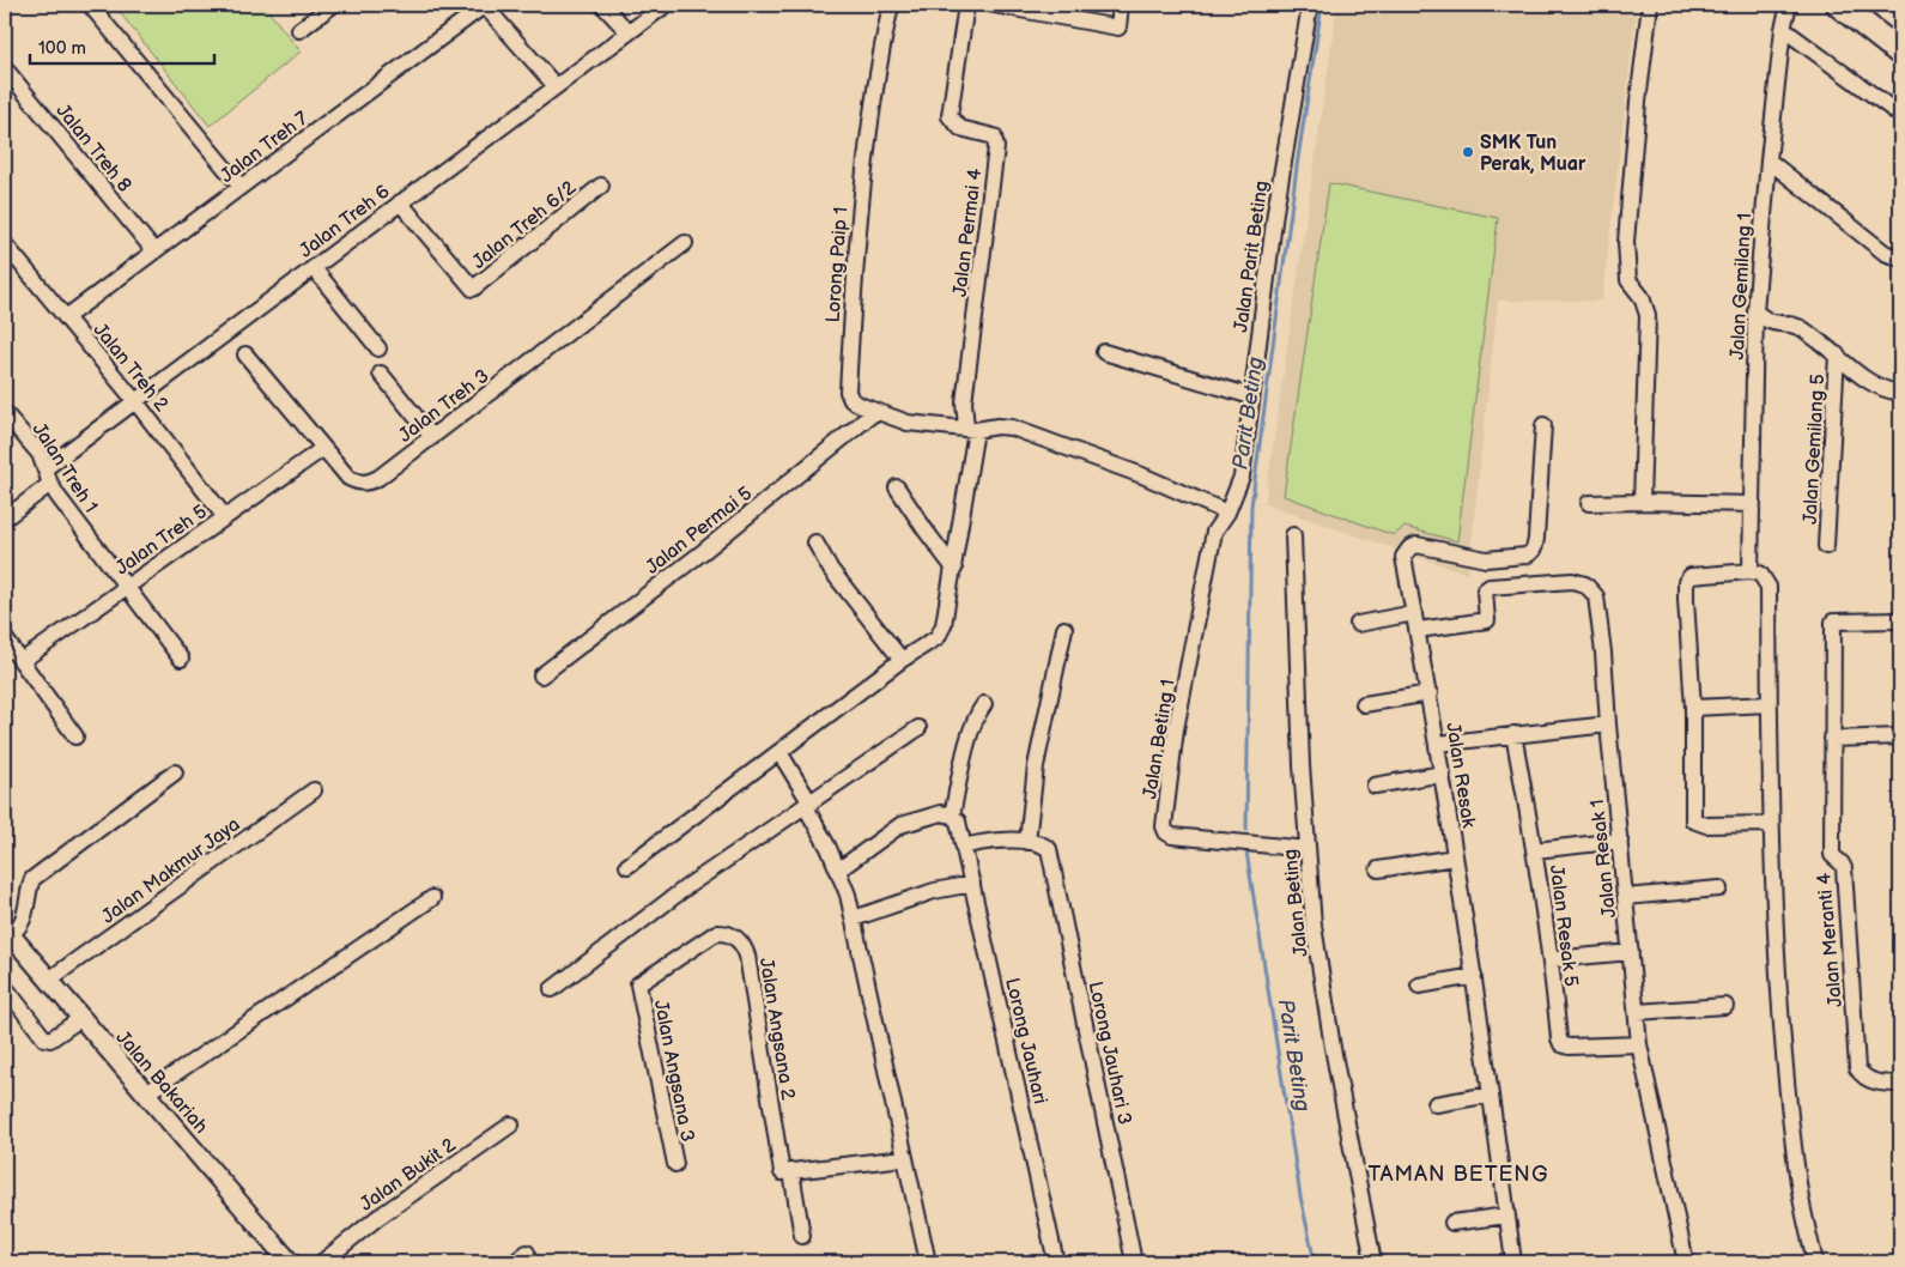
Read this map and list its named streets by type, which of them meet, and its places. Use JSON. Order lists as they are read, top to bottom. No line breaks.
{"streets":{"street":["Jalan Treh 7","Jalan Treh 8","Jalan Treh 6","Jalan Treh 6/2","Jalan Permai 4","Jalan Parit Beting","Lorong Paip 1","Jalan Gemilang 1","Jalan Treh 2","Jalan Treh 3","Jalan Gemilang 5","Jalan Treh 1","Jalan Permai 5","Jalan Treh 5","Jalan Beting 1","Jalan Resak","Jalan Resak 1","Jalan Makmur Jaya","Jalan Beting","Jalan Resak 5","Jalan Meranti 4","Jalan Angsana 2","Lorong Jauhari","Lorong Jauhari 3","Jalan Angsana 3","Jalan Bakariah","Jalan Bukit 2"]},"crossings":[["Jalan Treh 7","Jalan Treh 8"],["Jalan Treh 7","Jalan Treh 2"],["Jalan Treh 6","Jalan Treh 6/2"],["Jalan Treh 6","Jalan Treh 2"],["Jalan Treh 6","Jalan Treh 1"],["Jalan Permai 4","Lorong Paip 1"],["Jalan Parit Beting","Lorong Paip 1"],["Jalan Parit Beting","Jalan Beting 1"],["Lorong Paip 1","Jalan Permai 5"],["Lorong Paip 1","Jalan Beting 1"],["Jalan Treh 2","Jalan Treh 5"],["Jalan Treh 3","Jalan Treh 5"],["Jalan Treh 1","Jalan Treh 5"],["Jalan Beting 1","Jalan Beting"],["Jalan Resak","Jalan Resak 1"],["Jalan Resak 1","Jalan Resak 5"],["Jalan Makmur Jaya","Jalan Bakariah"],["Jalan Angsana 2","Jalan Angsana 3"]],"districts":["TAMAN BETENG"],"water":["Parit Beting"],"places":["SMK Tun Perak, Muar"],"scale_bar":"100 m"}
